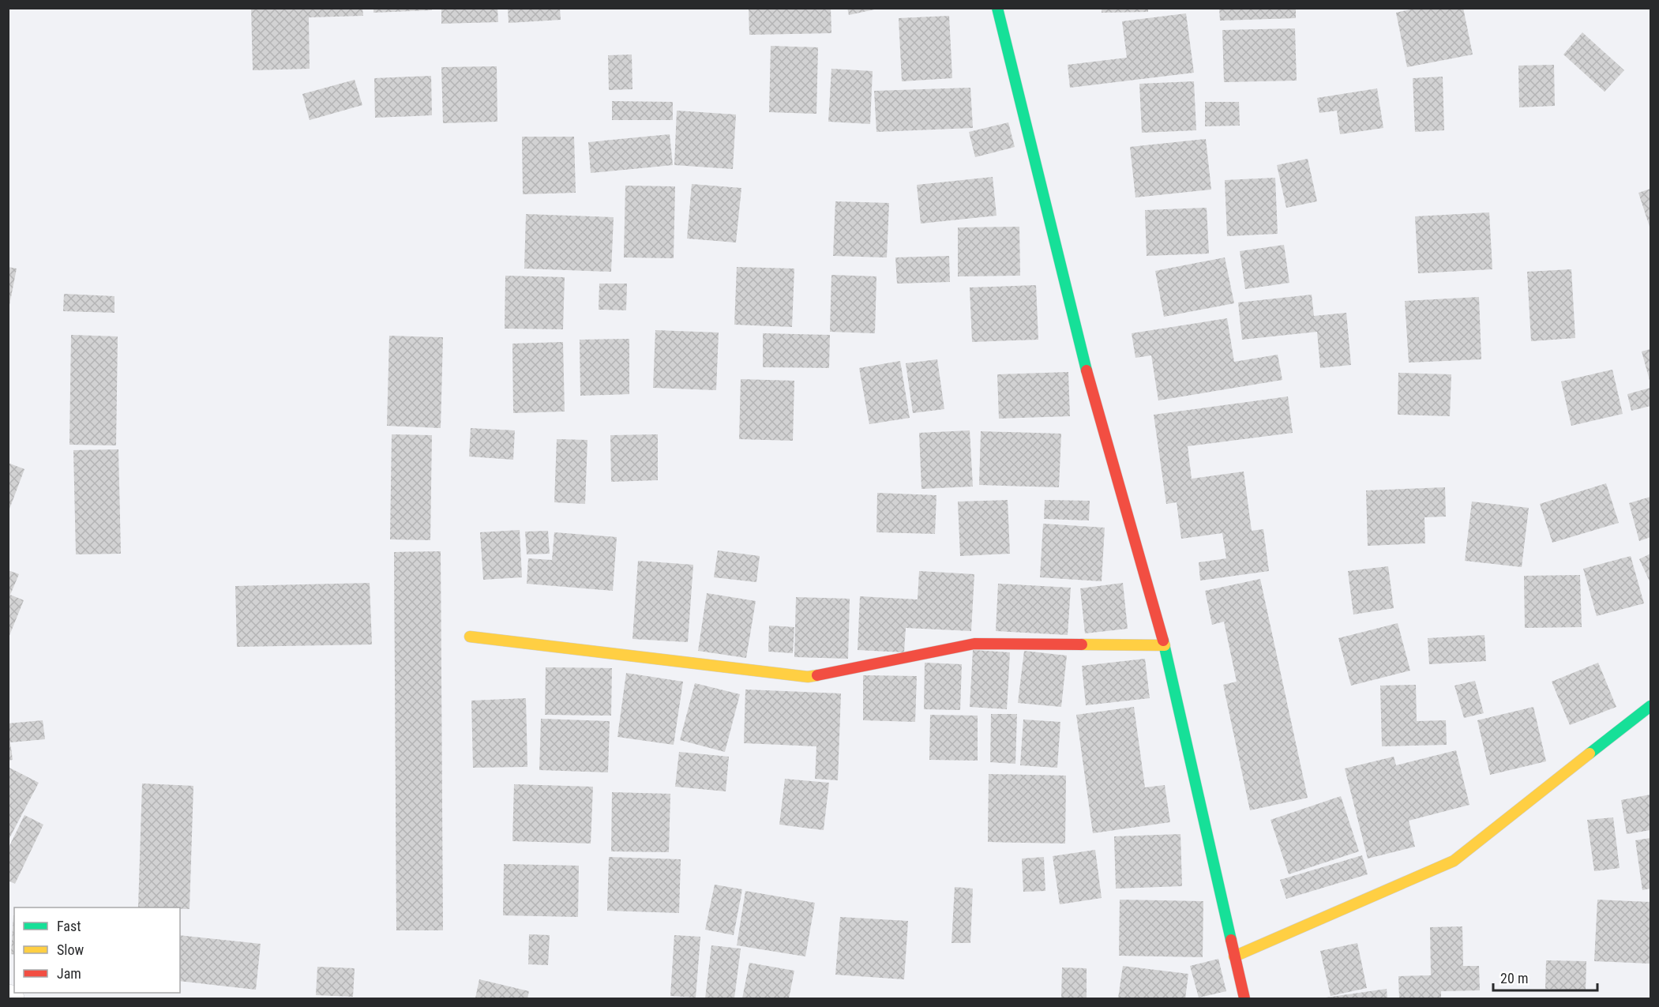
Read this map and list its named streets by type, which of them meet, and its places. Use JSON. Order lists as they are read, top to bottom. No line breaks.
{"legend":["Fast","Slow","Jam"],"scale_bar":"20 m"}
